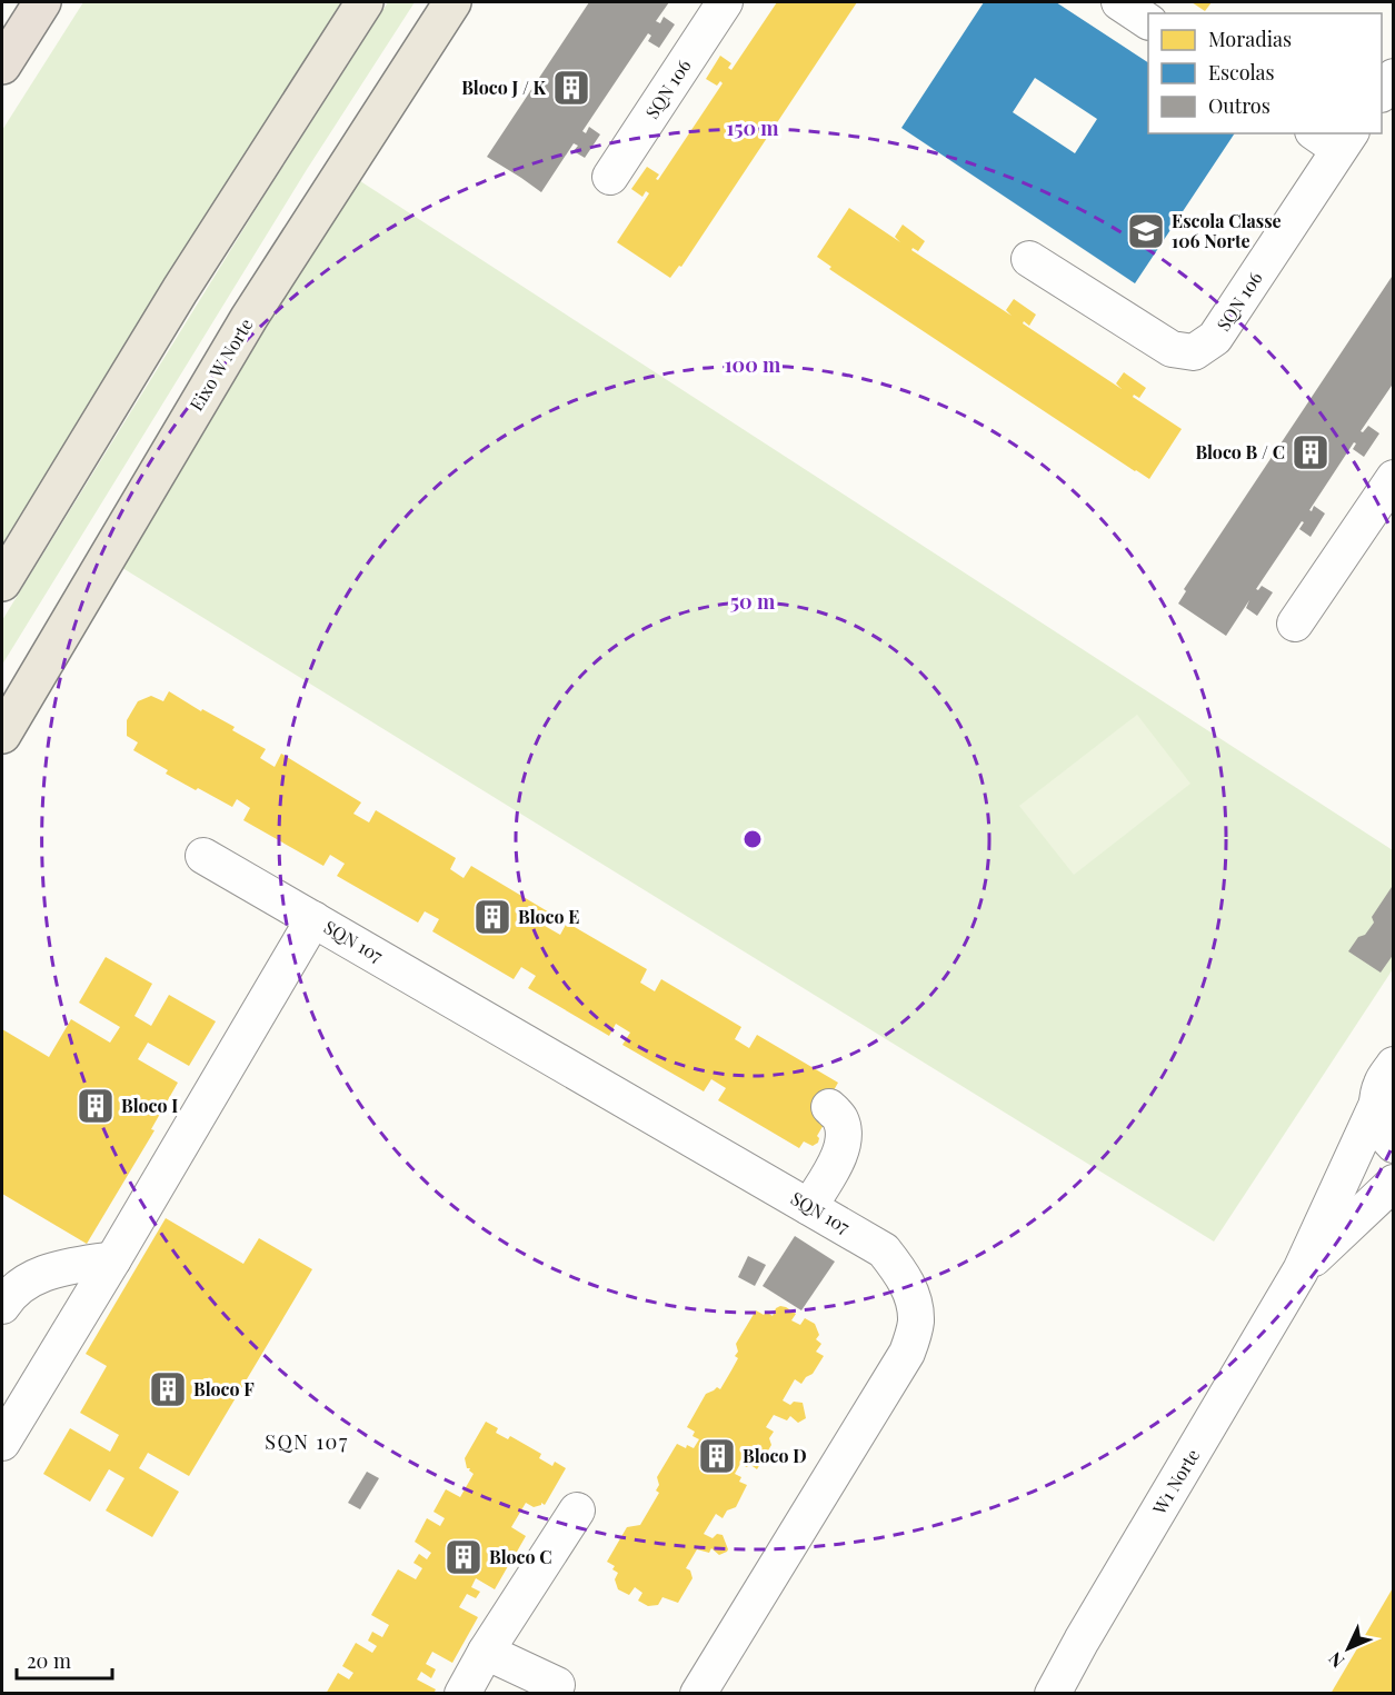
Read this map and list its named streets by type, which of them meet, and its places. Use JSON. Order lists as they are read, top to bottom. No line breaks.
{"streets":{"main road":["Eixo W Norte"],"street":["SQN 106","SQN 107","W1 Norte"]},"districts":["SQN 107"],"places":{"building":["Bloco J / K","Bloco B / C","Bloco E","Bloco I","Bloco F","Bloco D","Bloco C"],"school or university":["Escola Classe 106 Norte"]},"legend":["Moradias","Escolas","Outros"],"scale_bar":"20 m","north":"bottom left","rings":["150 m","100 m","50 m"]}
